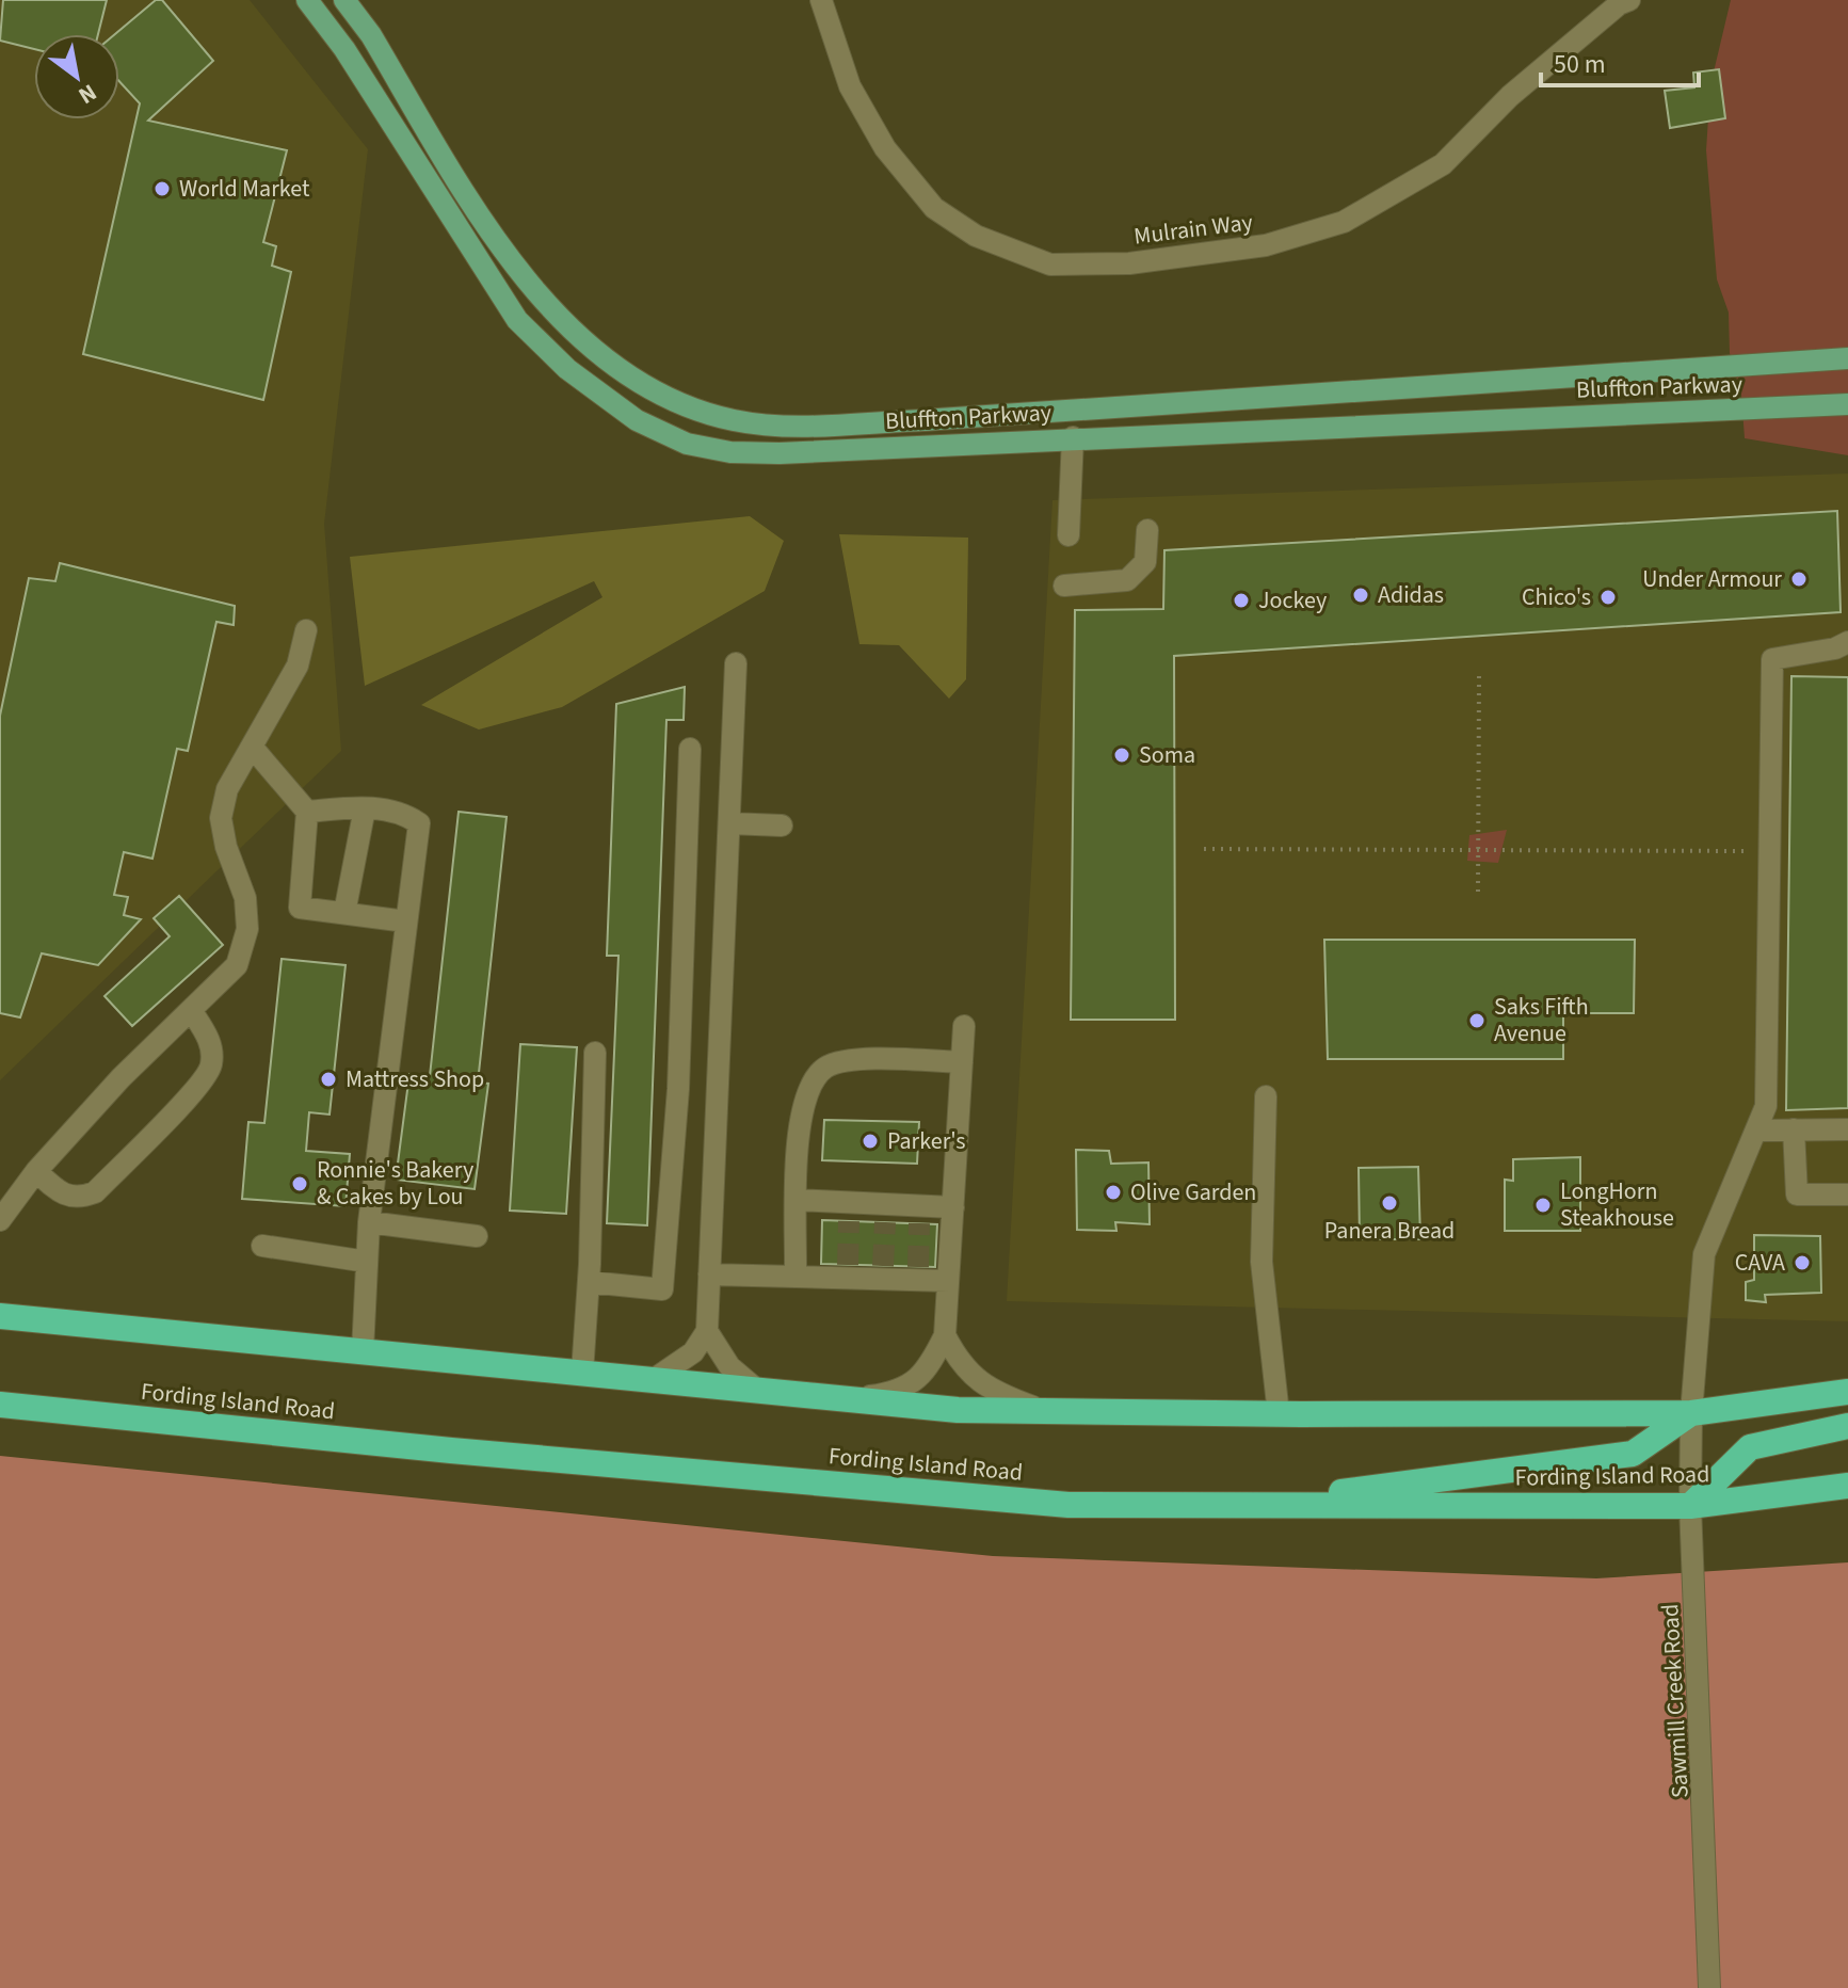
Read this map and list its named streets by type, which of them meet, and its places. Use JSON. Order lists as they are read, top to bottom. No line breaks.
{"streets":{"highway":["Fording Island Road"],"main road":["Bluffton Parkway"],"street":["Mulrain Way","Sawmill Creek Road"]},"crossings":[["Fording Island Road","Sawmill Creek Road"]],"places":["World Market","Under Armour","Adidas","Chico's","Jockey","Soma","Saks Fifth Avenue","Mattress Shop","Parker's","Ronnie's Bakery & Cakes by Lou","Olive Garden","Panera Bread","LongHorn Steakhouse","CAVA"],"scale_bar":"50 m","north":"bottom right"}
